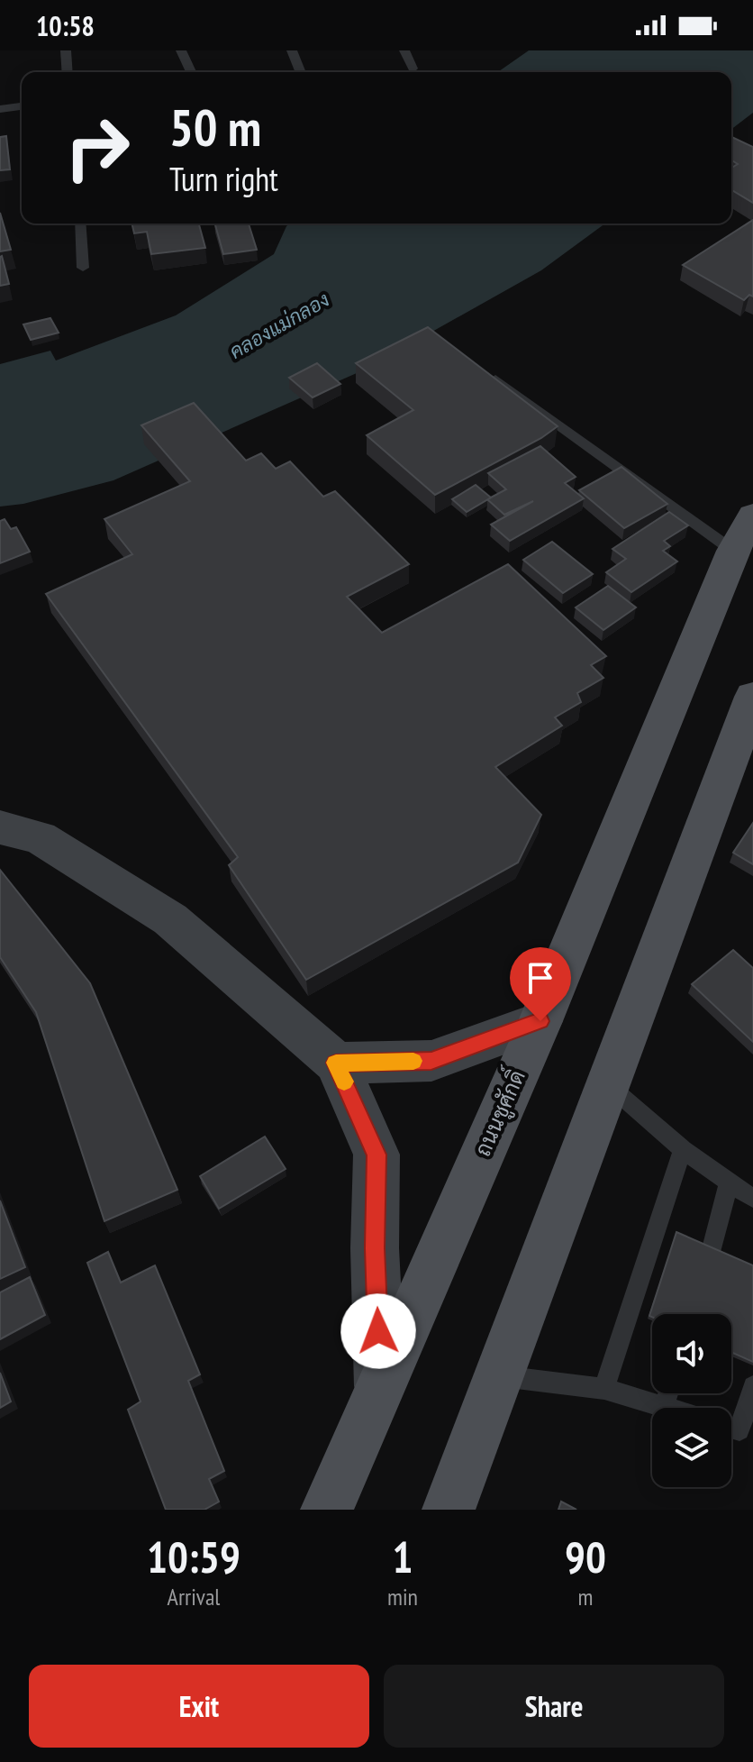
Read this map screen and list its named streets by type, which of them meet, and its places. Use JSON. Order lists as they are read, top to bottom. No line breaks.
{"streets":{"main road":["ถนนชูศักดิ์"]},"water":["คลองแม่กลอง"],"page":{"status":"10:58","turn":["50 m","Turn right"],"eta":["10:59","Arrival","1","min","90","m"],"buttons":["Exit","Share"]}}
